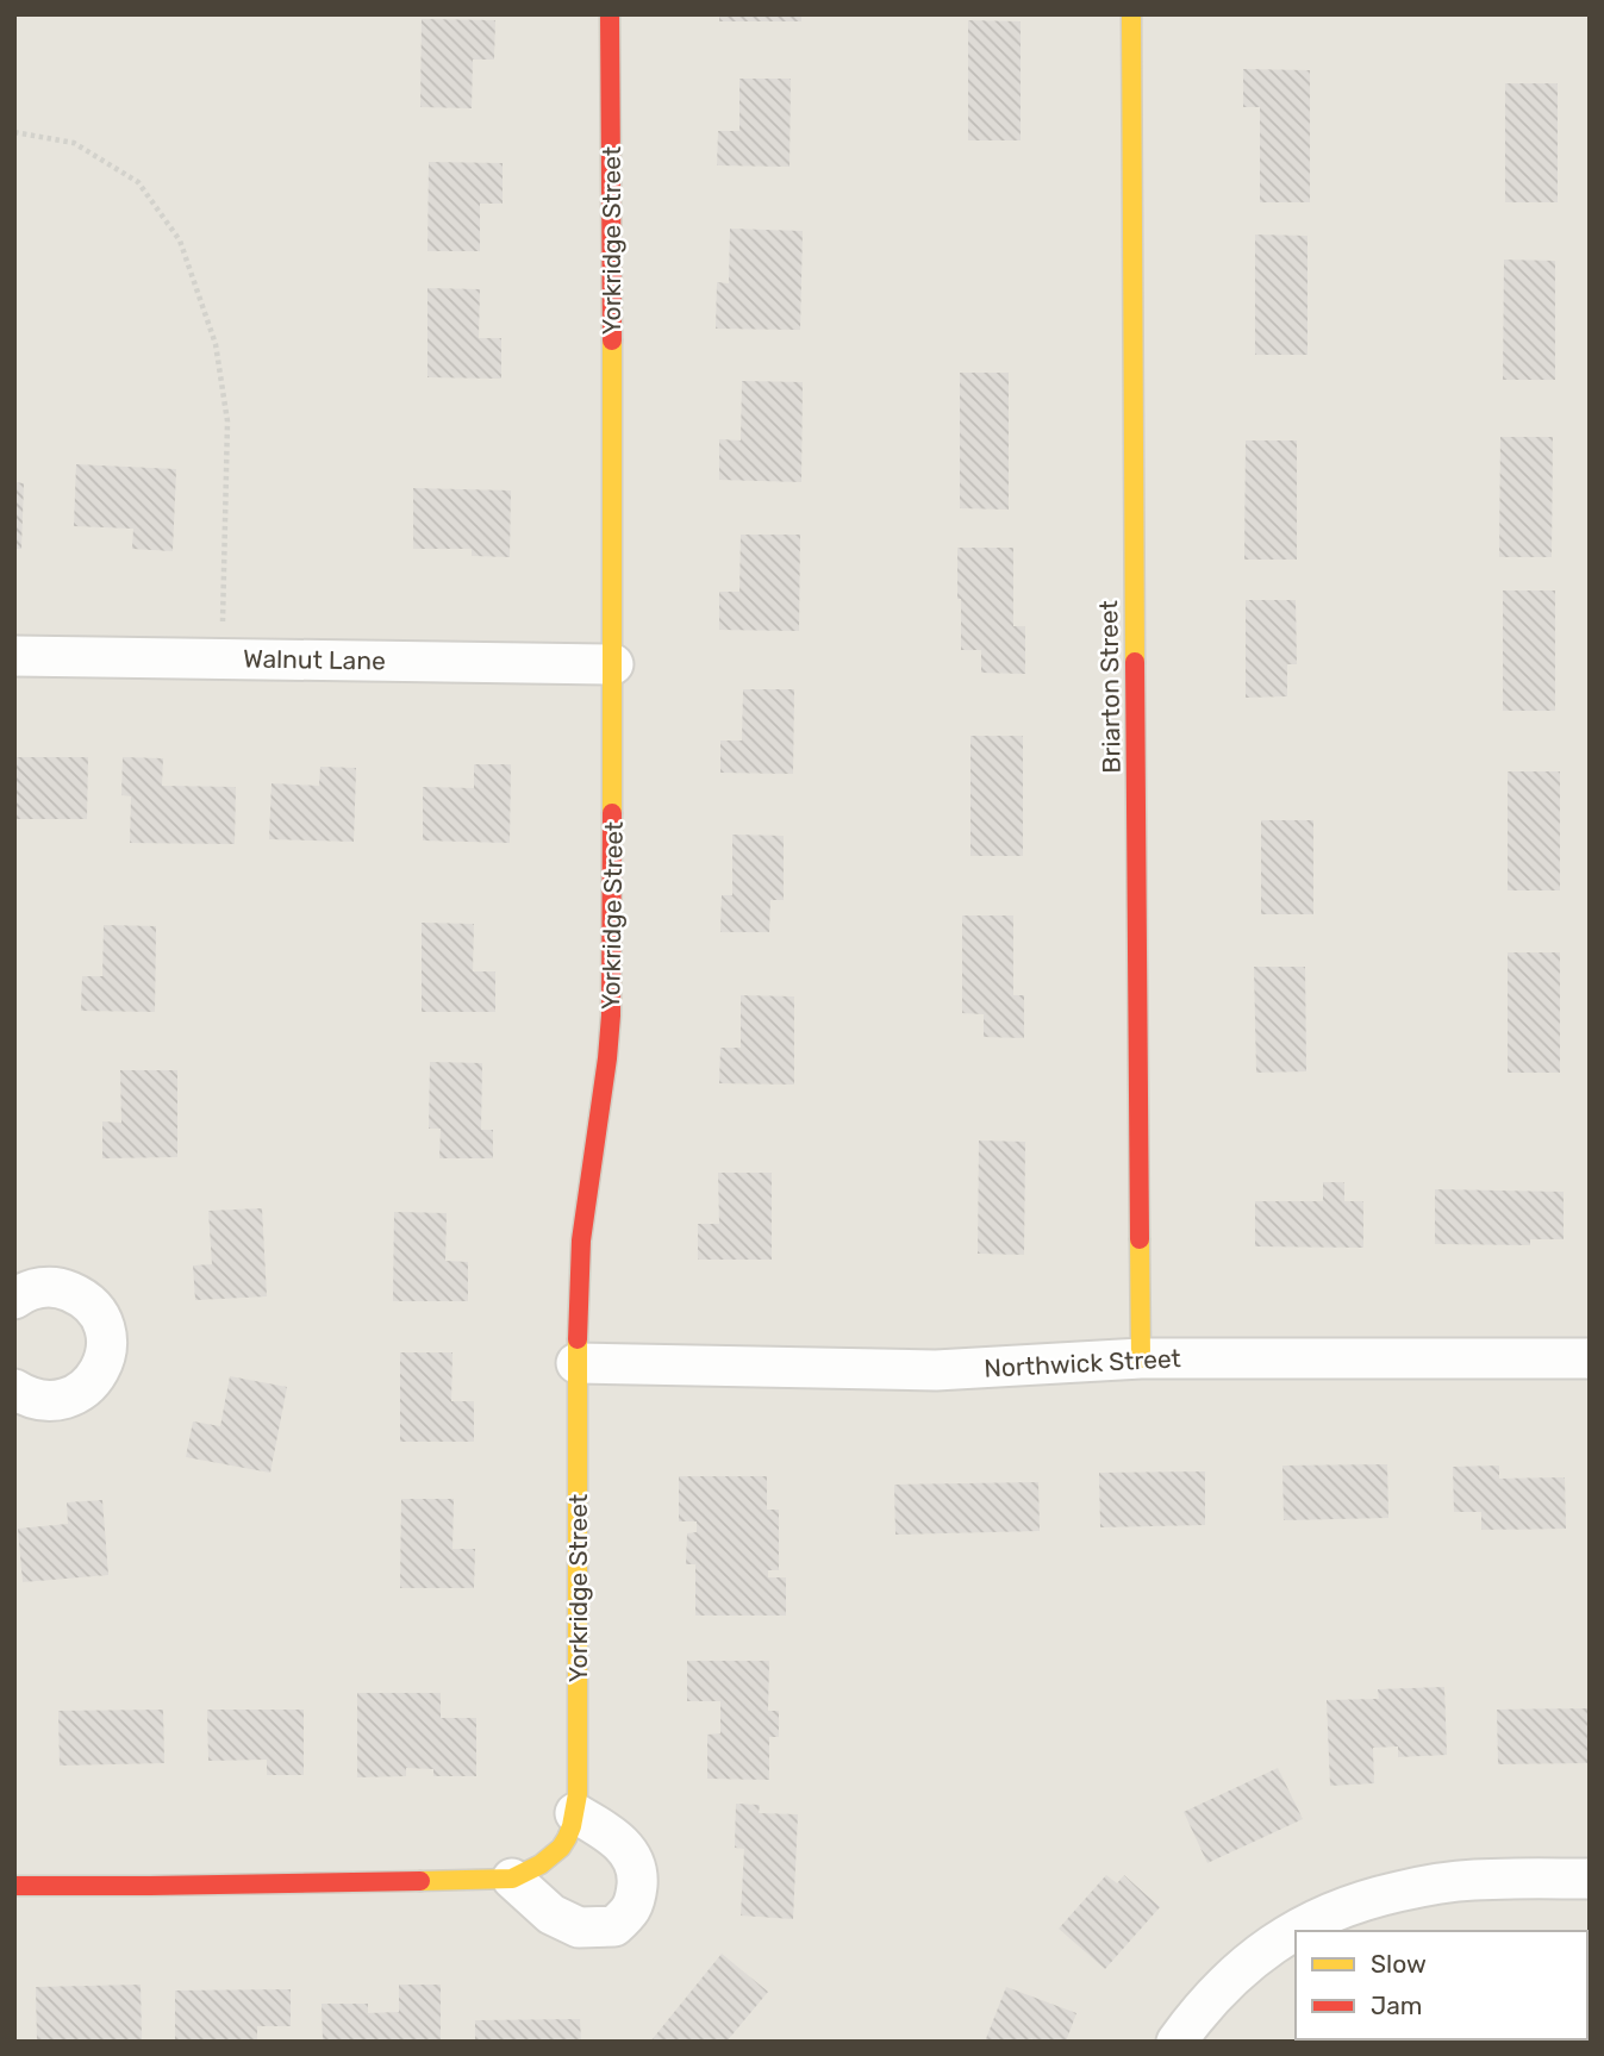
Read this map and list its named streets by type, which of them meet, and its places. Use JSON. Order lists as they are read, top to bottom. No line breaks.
{"streets":{"street":["Yorkridge Street","Walnut Lane","Briarton Street","Northwick Street"]},"crossings":[["Yorkridge Street","Walnut Lane"],["Yorkridge Street","Northwick Street"],["Briarton Street","Northwick Street"]],"legend":["Slow","Jam"]}
